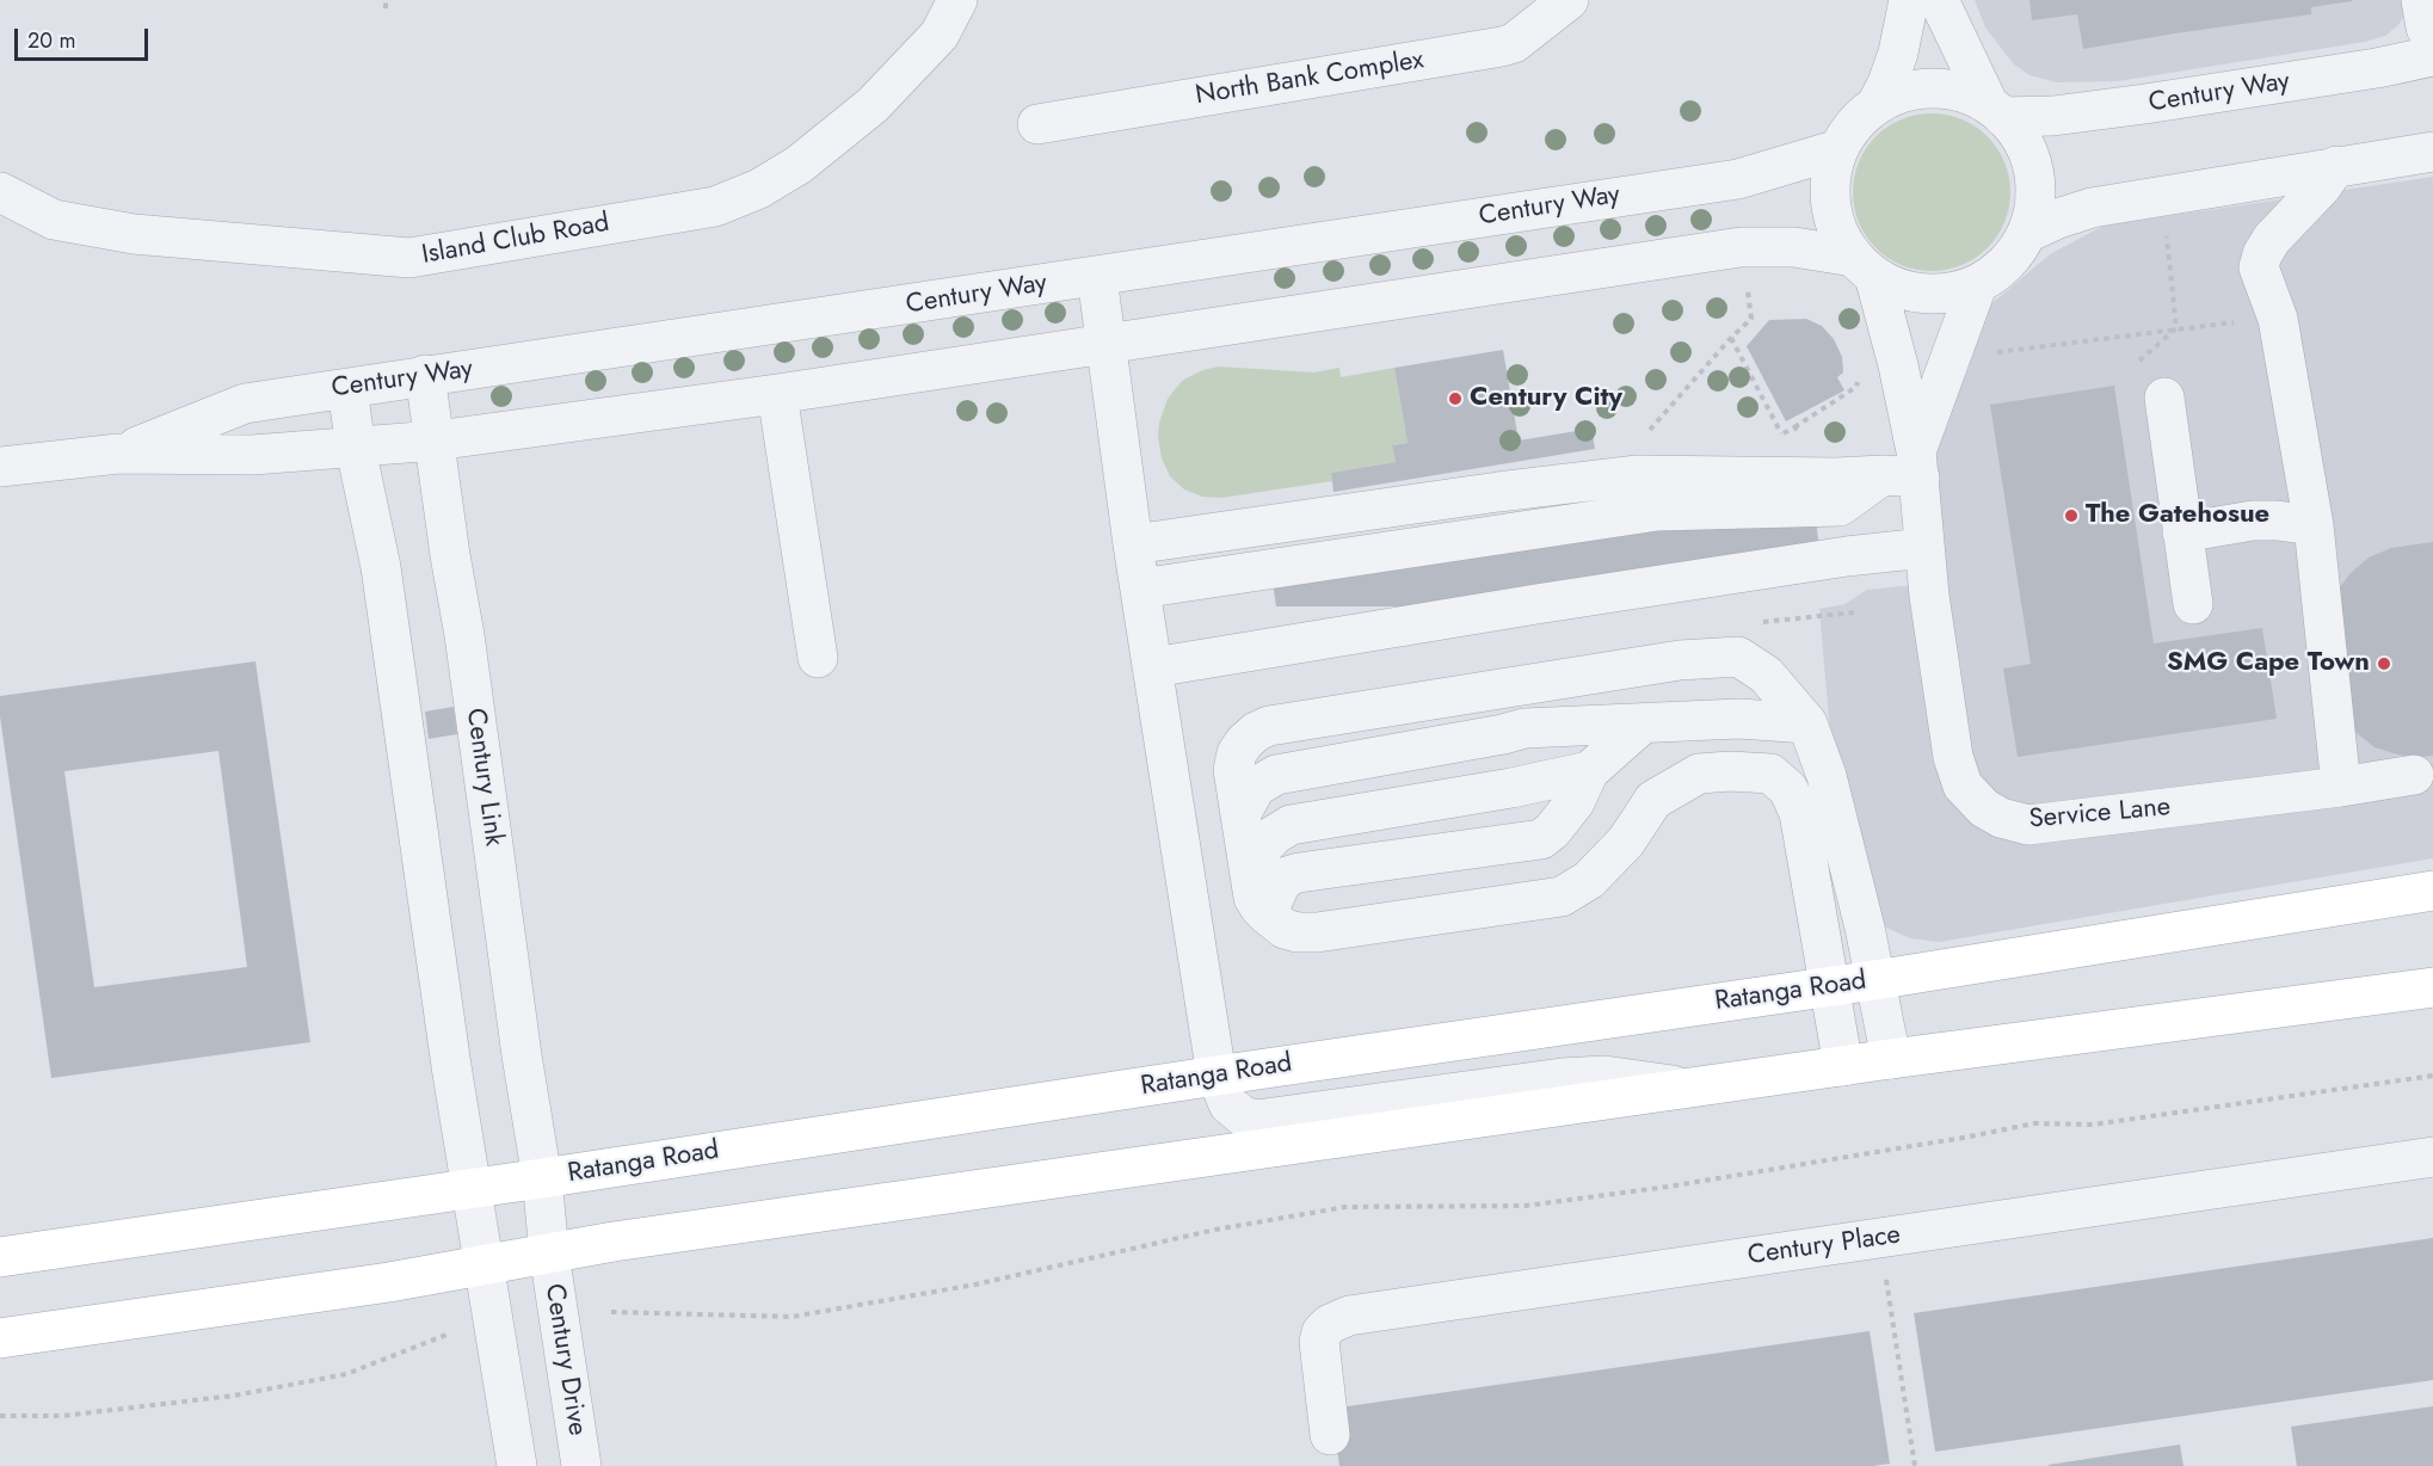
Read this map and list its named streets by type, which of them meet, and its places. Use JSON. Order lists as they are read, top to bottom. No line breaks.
{"streets":{"main road":["Ratanga Road"],"street":["North Bank Complex","Century Way","Island Club Road","Century Link","Service Lane","Century Place","Century Drive"]},"crossings":[["Century Way","Century Link"],["Century Way","Service Lane"],["Century Link","Ratanga Road"],["Century Link","Century Drive"]],"places":["Century City","The Gatehosue","SMG Cape Town"],"scale_bar":"20 m"}
